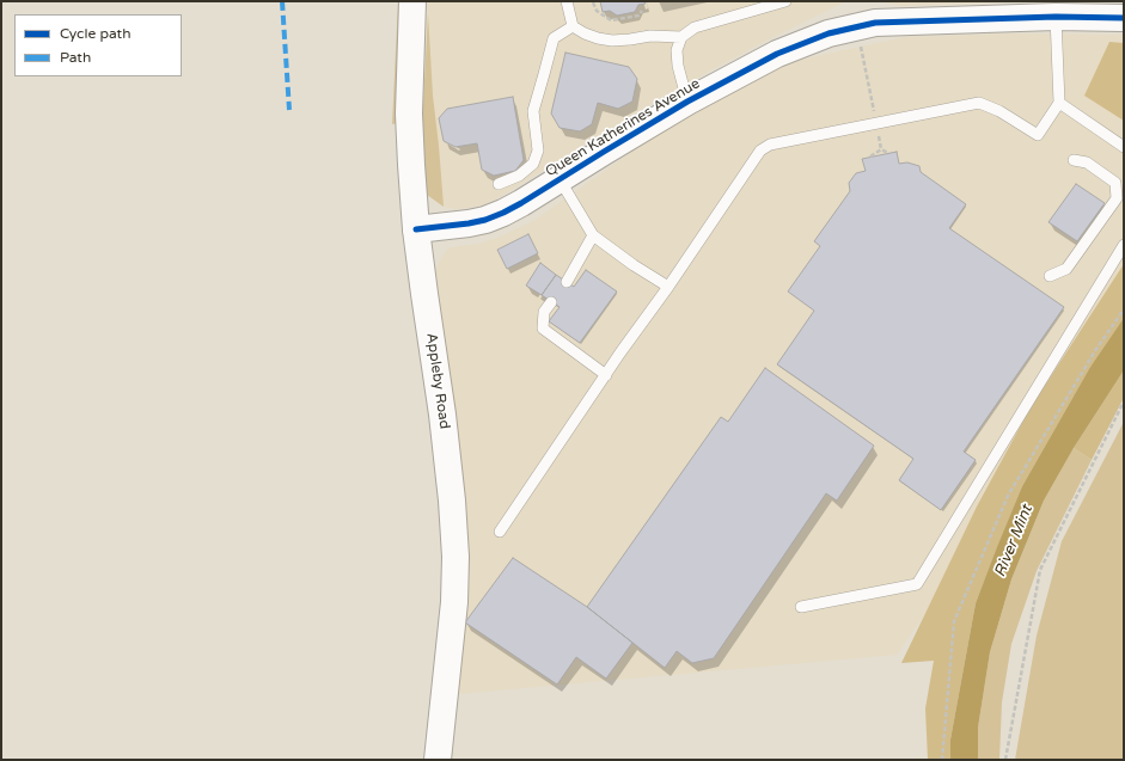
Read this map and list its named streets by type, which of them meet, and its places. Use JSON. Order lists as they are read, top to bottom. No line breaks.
{"streets":{"street":["Queen Katherines Avenue","Appleby Road"]},"crossings":[["Queen Katherines Avenue","Appleby Road"]],"water":["River Mint"],"legend":["Cycle path","Path"]}
